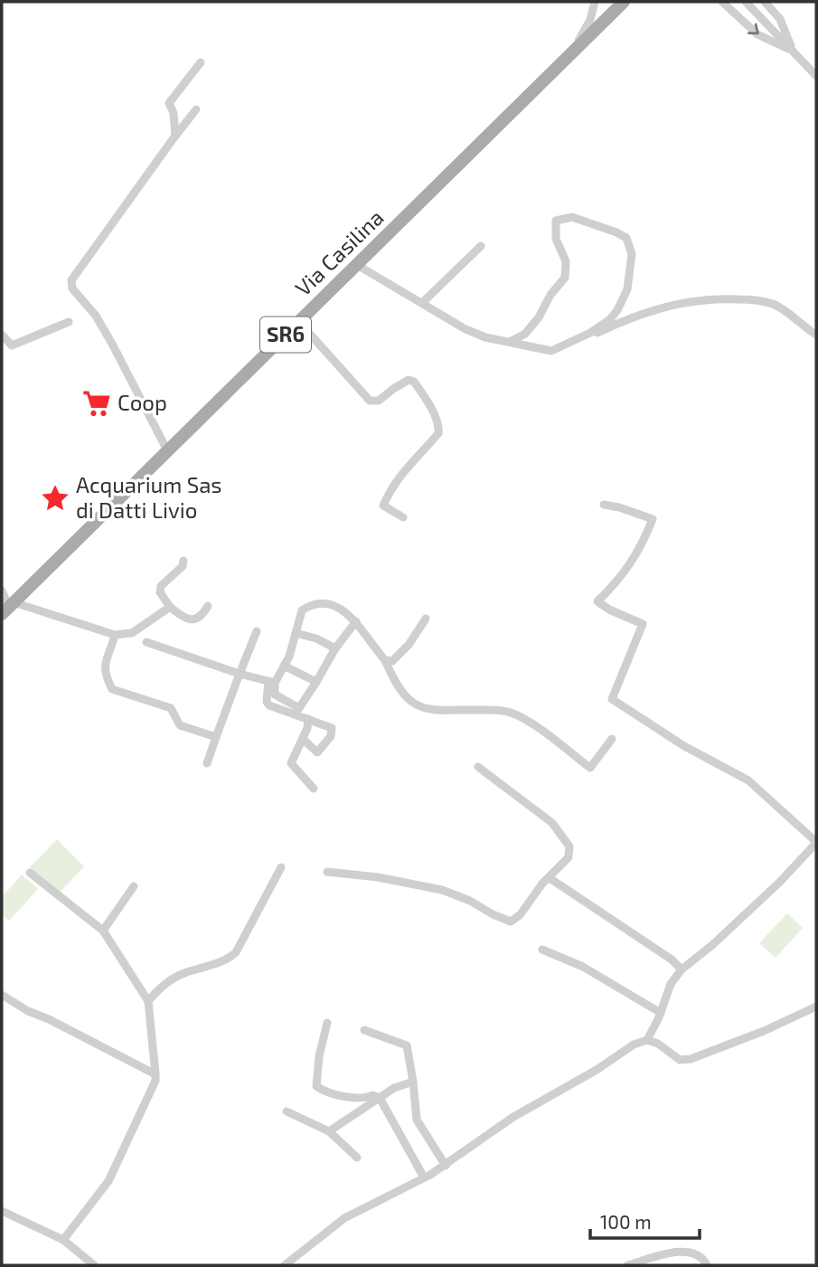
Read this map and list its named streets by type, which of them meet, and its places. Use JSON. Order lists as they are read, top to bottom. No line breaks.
{"streets":{"main road":["Via Casilina","SR6"]},"places":{"supermarket":["Coop"],"place":["Acquarium Sas di Datti Livio"]},"scale_bar":"100 m"}
